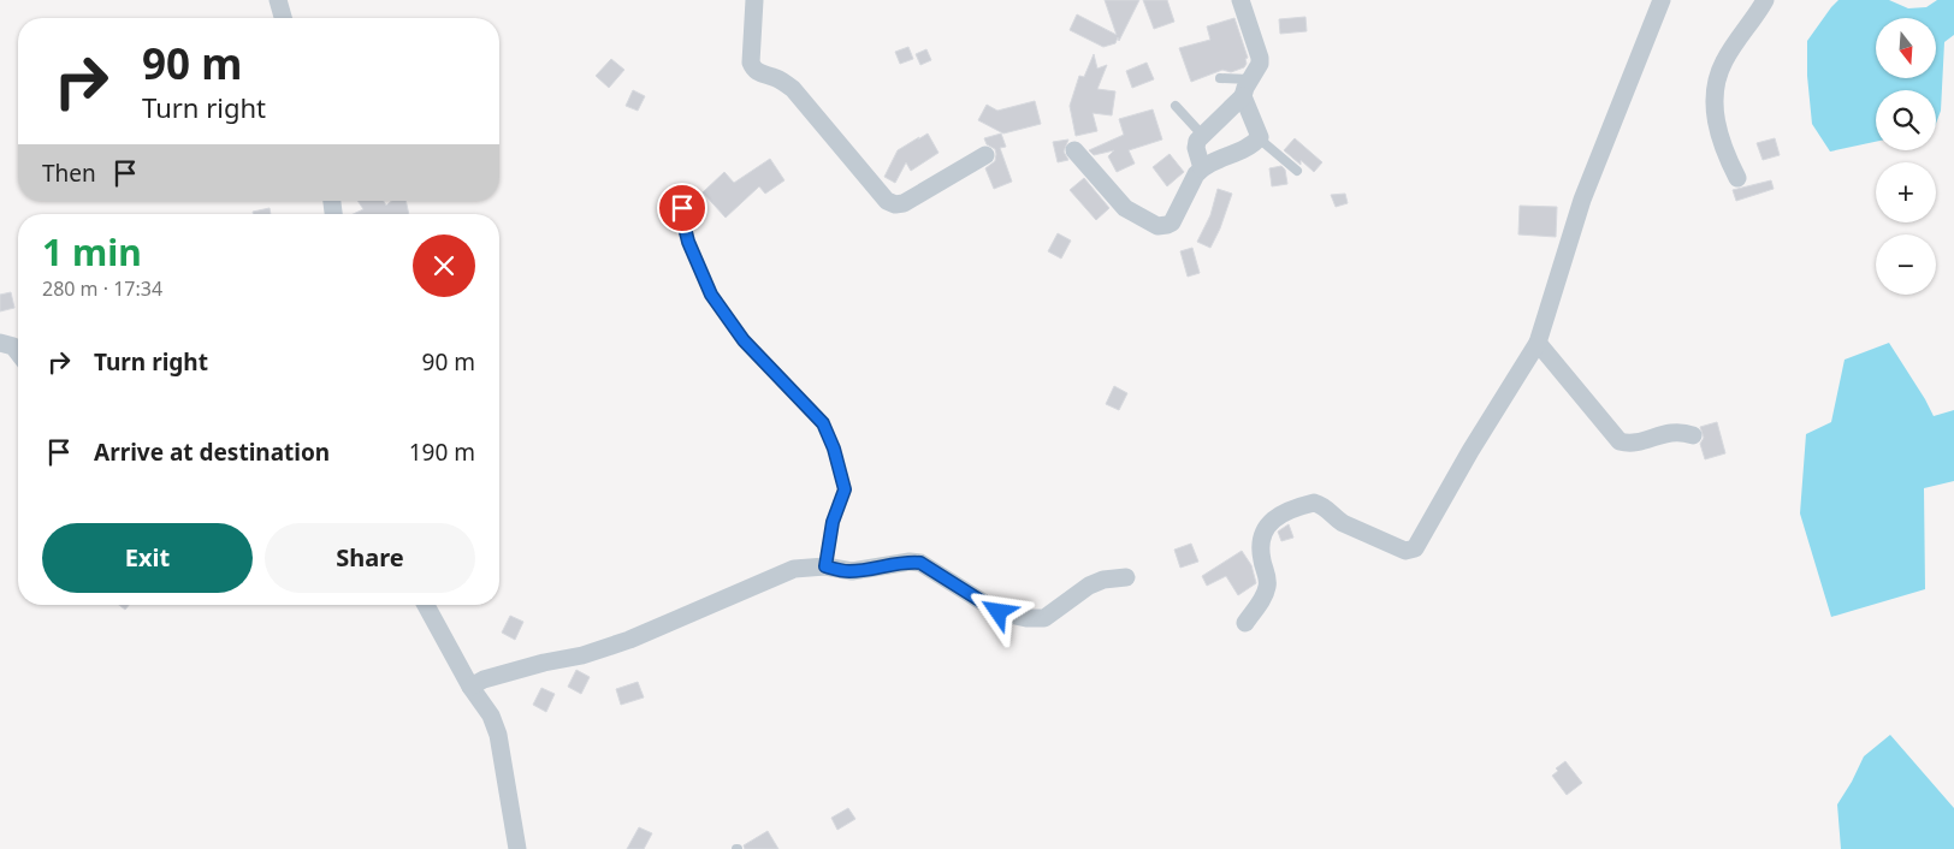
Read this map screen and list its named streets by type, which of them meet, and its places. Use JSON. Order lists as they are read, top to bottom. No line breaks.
{"north":"bottom","page":{"map_buttons":["+","−"],"turn":["90 m","Turn right"],"then":"Then","heading":["1 min","280 m · 17:34"],"list":[{"name":"Turn right","value":"90 m"},{"name":"Arrive at destination","value":"190 m"}],"buttons":["Exit","Share"]}}
